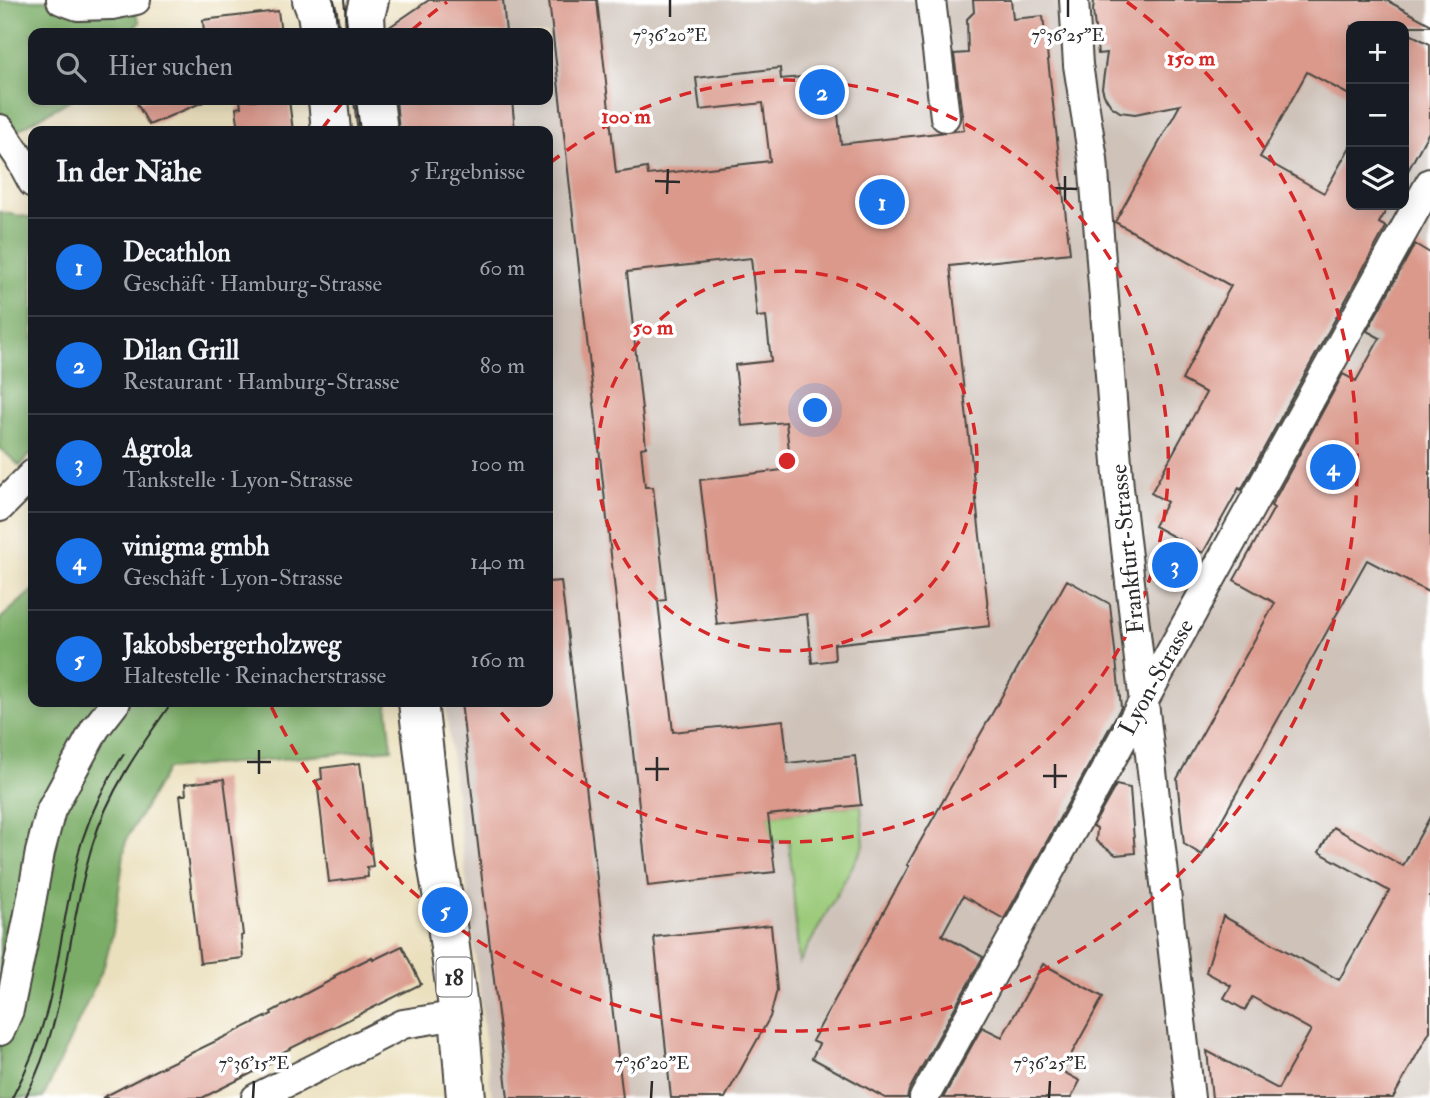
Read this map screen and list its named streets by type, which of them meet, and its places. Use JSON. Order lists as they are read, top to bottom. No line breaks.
{"streets":{"main road":["18"],"street":["Frankfurt-Strasse","Lyon-Strasse"]},"crossings":[["Frankfurt-Strasse","Lyon-Strasse"]],"page":{"map_buttons":["+","−"],"search":"Hier suchen","pins":["2","1","4","3","5"],"heading":["In der Nähe","5 Ergebnisse"],"list":[{"mark":"1","name":"Decathlon","note":"Geschäft · Hamburg-Strasse","value":"60 m"},{"mark":"2","name":"Dilan Grill","note":"Restaurant · Hamburg-Strasse","value":"80 m"},{"mark":"3","name":"Agrola","note":"Tankstelle · Lyon-Strasse","value":"100 m"},{"mark":"4","name":"vinigma gmbh","note":"Geschäft · Lyon-Strasse","value":"140 m"},{"mark":"5","name":"Jakobsbergerholzweg","note":"Haltestelle · Reinacherstrasse","value":"160 m"}]},"coordinates":["7°36'20\"E","7°36'25\"E","7°36'15\"E"],"rings":["150 m","100 m","50 m"]}
